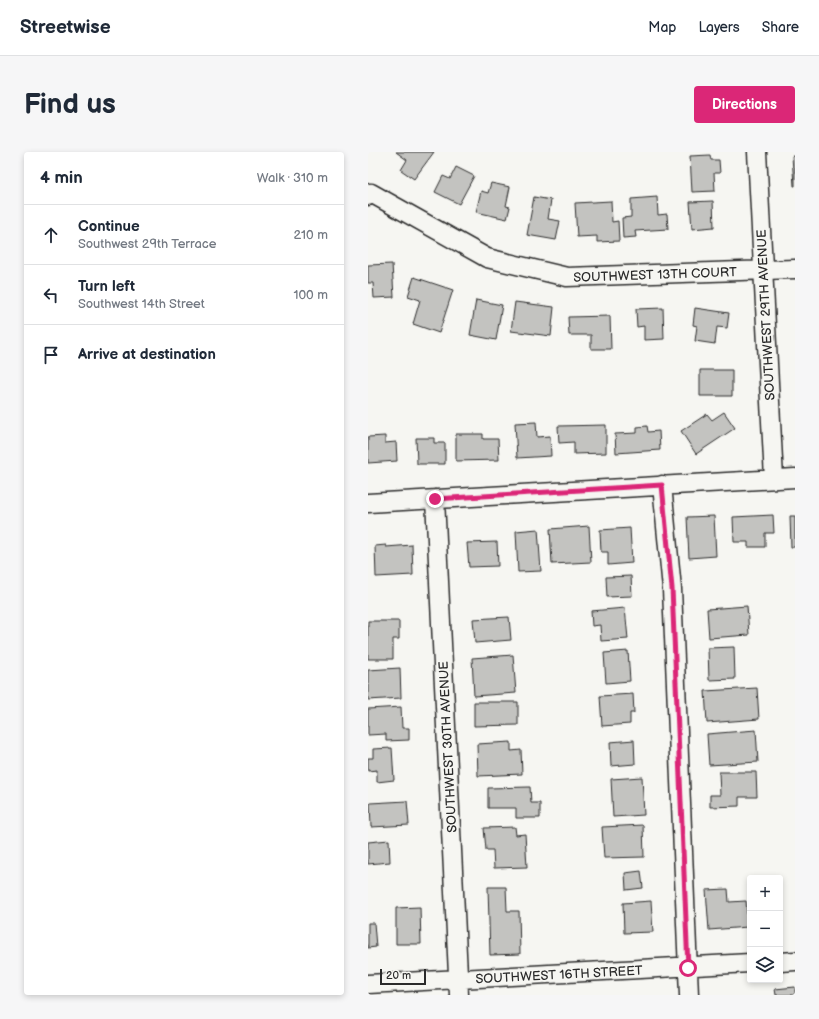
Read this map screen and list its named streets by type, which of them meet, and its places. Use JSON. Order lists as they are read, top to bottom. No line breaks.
{"streets":{"street":["SOUTHWEST 13TH COURT","SOUTHWEST 29TH AVENUE","SOUTHWEST 30TH AVENUE","SOUTHWEST 16TH STREET"]},"crossings":[["SOUTHWEST 13TH COURT","SOUTHWEST 29TH AVENUE"],["SOUTHWEST 30TH AVENUE","SOUTHWEST 16TH STREET"]],"scale_bar":"20 m","page":{"header":"Streetwise","nav":["Map","Layers","Share"],"buttons":"Directions","title":"Find us","heading":["4 min","Walk · 310 m"],"list":[["Continue","Southwest 29th Terrace","210 m"],["Turn left","Southwest 14th Street","100 m"],"Arrive at destination"],"map_buttons":["+","−"],"scale":"20 m"}}
